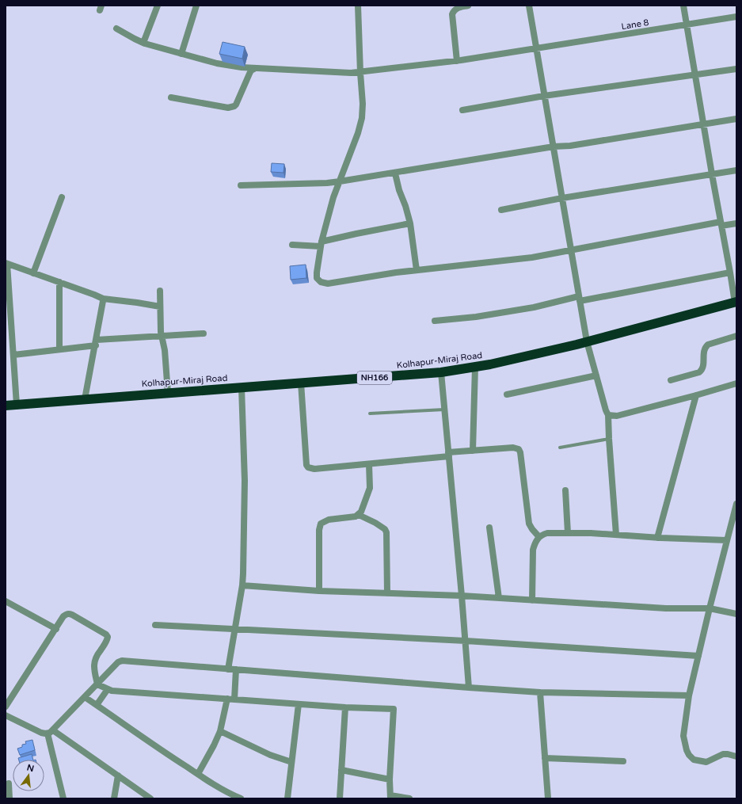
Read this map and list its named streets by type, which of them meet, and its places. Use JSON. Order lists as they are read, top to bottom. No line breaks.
{"streets":{"highway":["Kolhapur-Miraj Road","NH166"],"street":["Lane 8"]},"north":"top"}
